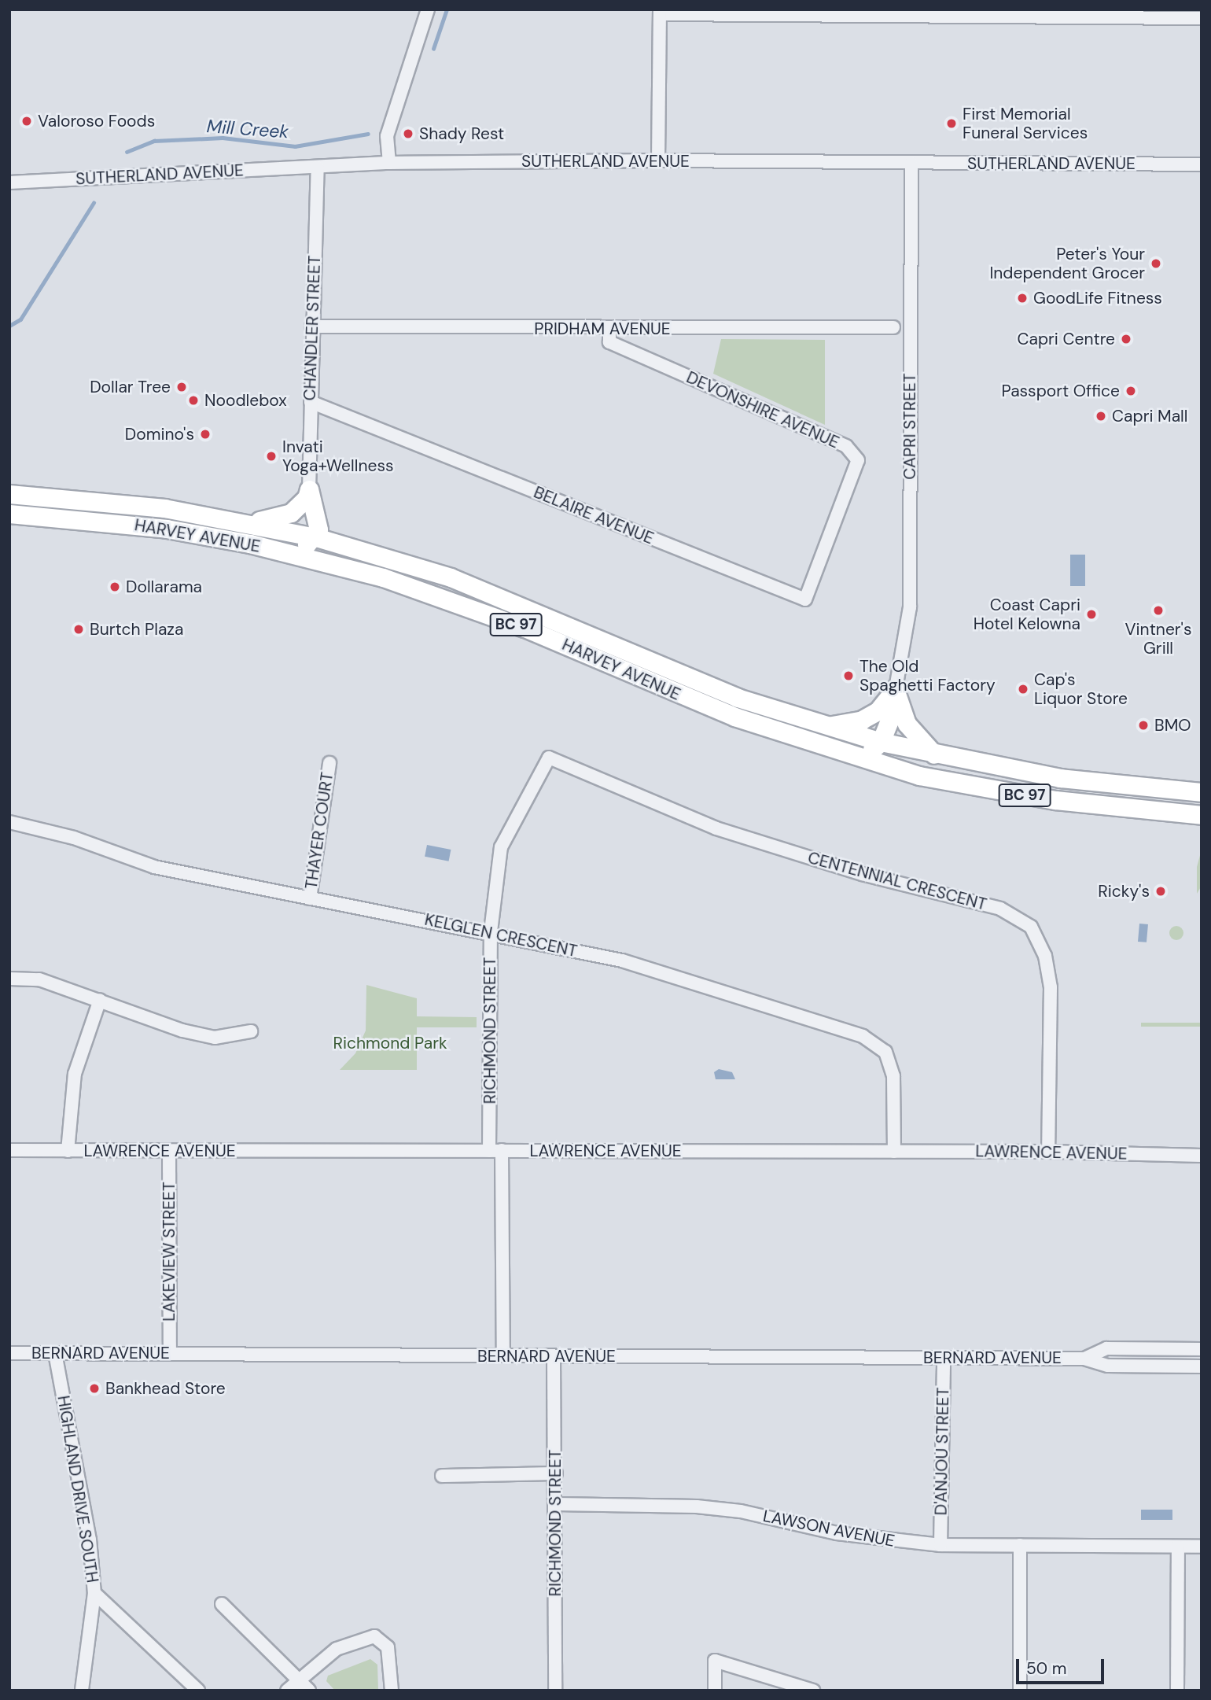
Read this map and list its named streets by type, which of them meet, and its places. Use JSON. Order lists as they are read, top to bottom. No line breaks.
{"streets":{"highway":["HARVEY AVENUE","BC 97"],"street":["SUTHERLAND AVENUE","CHANDLER STREET","PRIDHAM AVENUE","DEVONSHIRE AVENUE","CAPRI STREET","BELAIRE AVENUE","THAYER COURT","CENTENNIAL CRESCENT","KELGLEN CRESCENT","RICHMOND STREET","LAWRENCE AVENUE","LAKEVIEW STREET","BERNARD AVENUE","D'ANJOU STREET","HIGHLAND DRIVE SOUTH","LAWSON AVENUE"]},"crossings":[["SUTHERLAND AVENUE","CHANDLER STREET"],["SUTHERLAND AVENUE","CAPRI STREET"],["CHANDLER STREET","PRIDHAM AVENUE"],["CHANDLER STREET","BELAIRE AVENUE"],["PRIDHAM AVENUE","DEVONSHIRE AVENUE"],["DEVONSHIRE AVENUE","BELAIRE AVENUE"],["THAYER COURT","KELGLEN CRESCENT"],["CENTENNIAL CRESCENT","RICHMOND STREET"],["CENTENNIAL CRESCENT","LAWRENCE AVENUE"],["KELGLEN CRESCENT","RICHMOND STREET"],["KELGLEN CRESCENT","LAWRENCE AVENUE"],["RICHMOND STREET","LAWRENCE AVENUE"],["RICHMOND STREET","BERNARD AVENUE"],["RICHMOND STREET","LAWSON AVENUE"],["LAWRENCE AVENUE","LAKEVIEW STREET"],["LAKEVIEW STREET","BERNARD AVENUE"],["BERNARD AVENUE","D'ANJOU STREET"],["BERNARD AVENUE","HIGHLAND DRIVE SOUTH"],["D'ANJOU STREET","LAWSON AVENUE"]],"water":["Mill Creek"],"parks":["Richmond Park"],"places":["Valoroso Foods","First Memorial Funeral Services","Shady Rest","Peter's Your Independent Grocer","GoodLife Fitness","Capri Centre","Dollar Tree","Passport Office","Noodlebox","Capri Mall","Domino's","Invati Yoga+Wellness","Dollarama","Vintner's Grill","Coast Capri Hotel Kelowna","Burtch Plaza","The Old Spaghetti Factory","Cap's Liquor Store","BMO","Ricky's","Bankhead Store"],"scale_bar":"50 m"}
